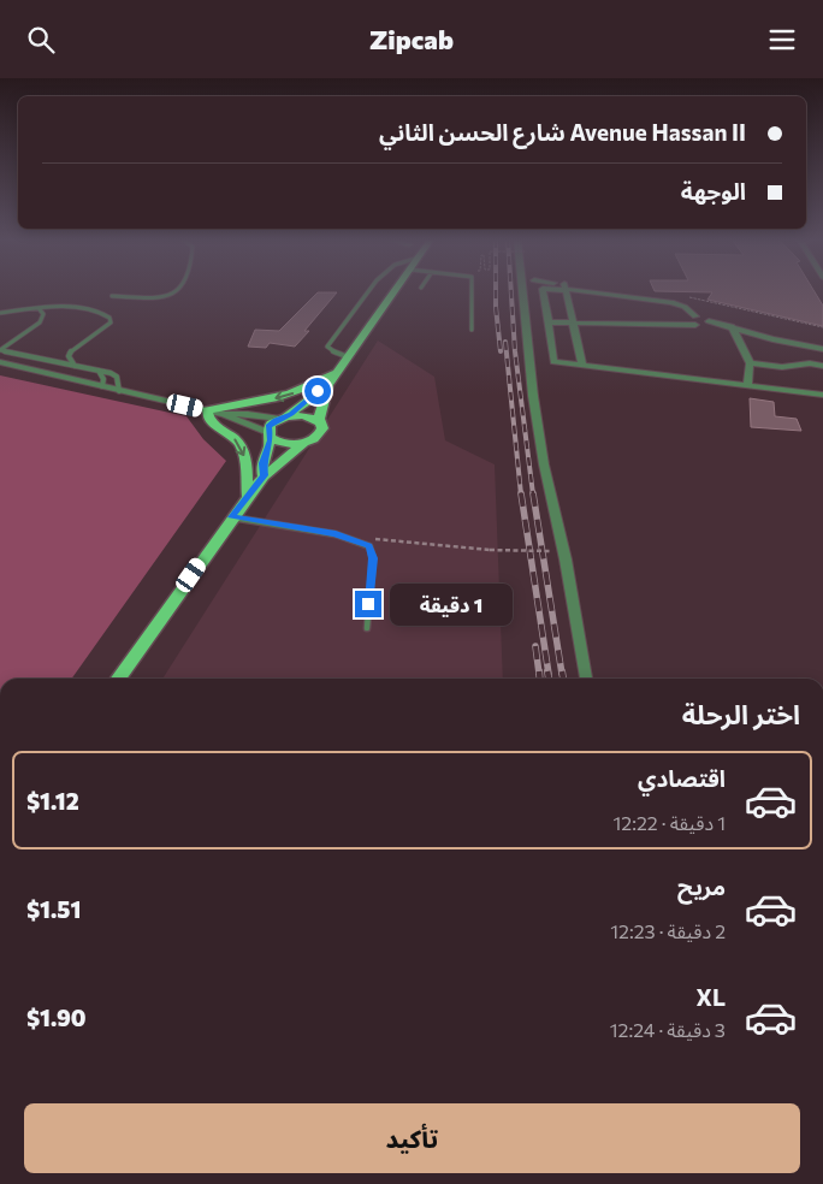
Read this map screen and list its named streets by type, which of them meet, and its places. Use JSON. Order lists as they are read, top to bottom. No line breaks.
{"page":{"header":"Zipcab","banner":["Avenue Hassan II شارع الحسن الثاني","الوجهة"],"bubble":"1 دقيقة","heading":"اختر الرحلة","list":[{"name":"اقتصادي","note":"1 دقيقة · 12:22","value":"$1.12"},{"name":"مريح","note":"2 دقيقة · 12:23","value":"$1.51"},{"name":"XL","note":"3 دقيقة · 12:24","value":"$1.90"}],"buttons":"تأكيد"}}
